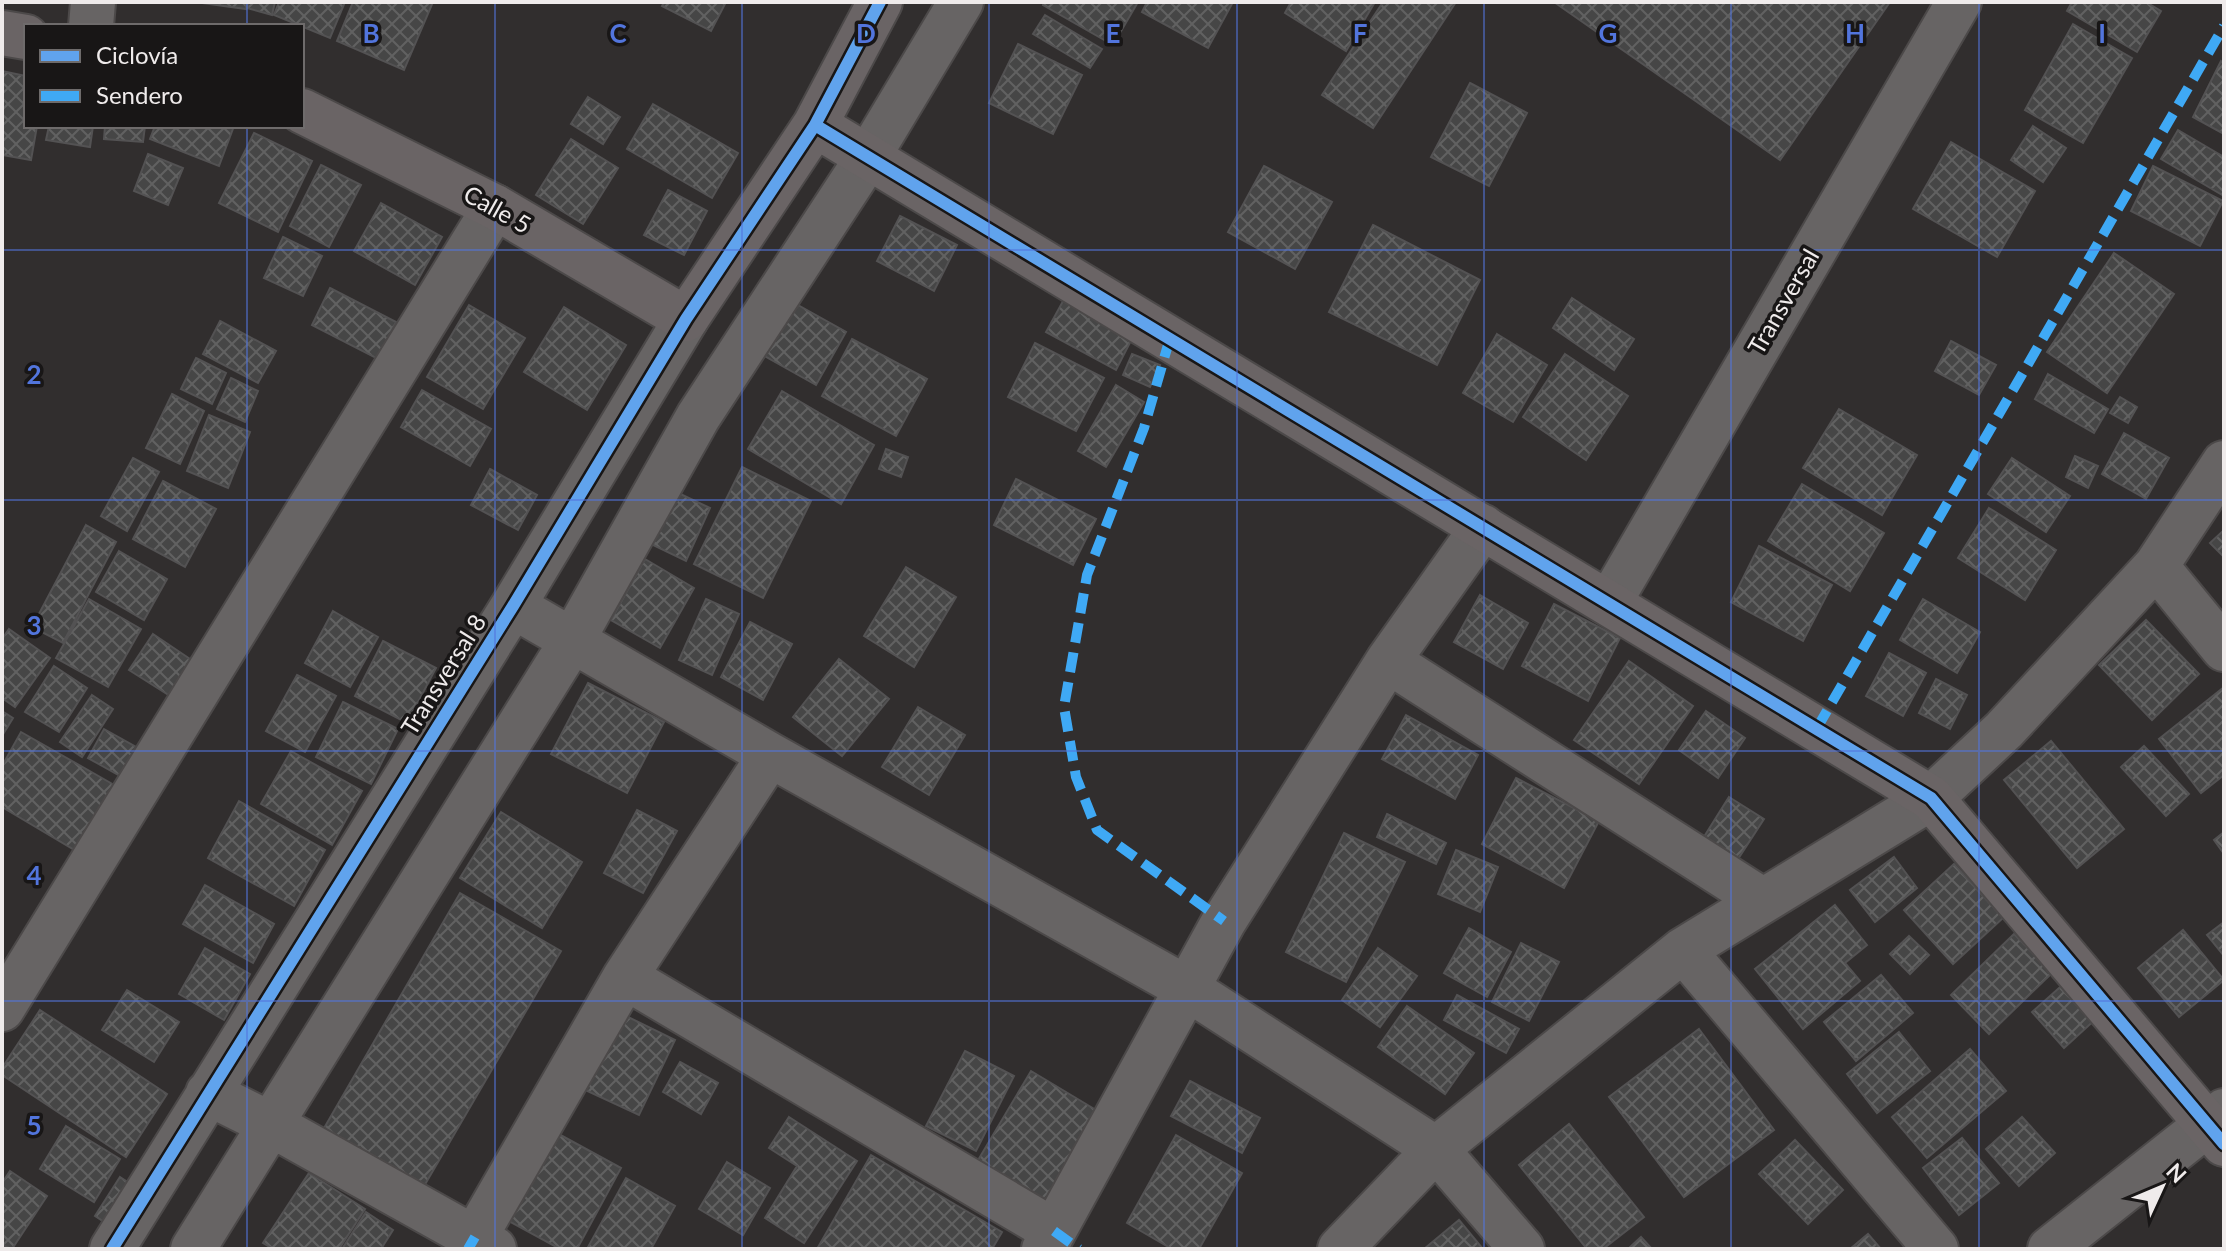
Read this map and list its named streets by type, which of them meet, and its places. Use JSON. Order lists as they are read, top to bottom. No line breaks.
{"streets":{"street":["Calle 5","Transversal","Transversal 8"]},"crossings":[["Calle 5","Transversal 8"]],"legend":["Ciclovía","Sendero"],"north":"top right","grid":{"columns":["B","C","D","E","F","G","H","I"],"rows":["2","3","4","5"]}}
